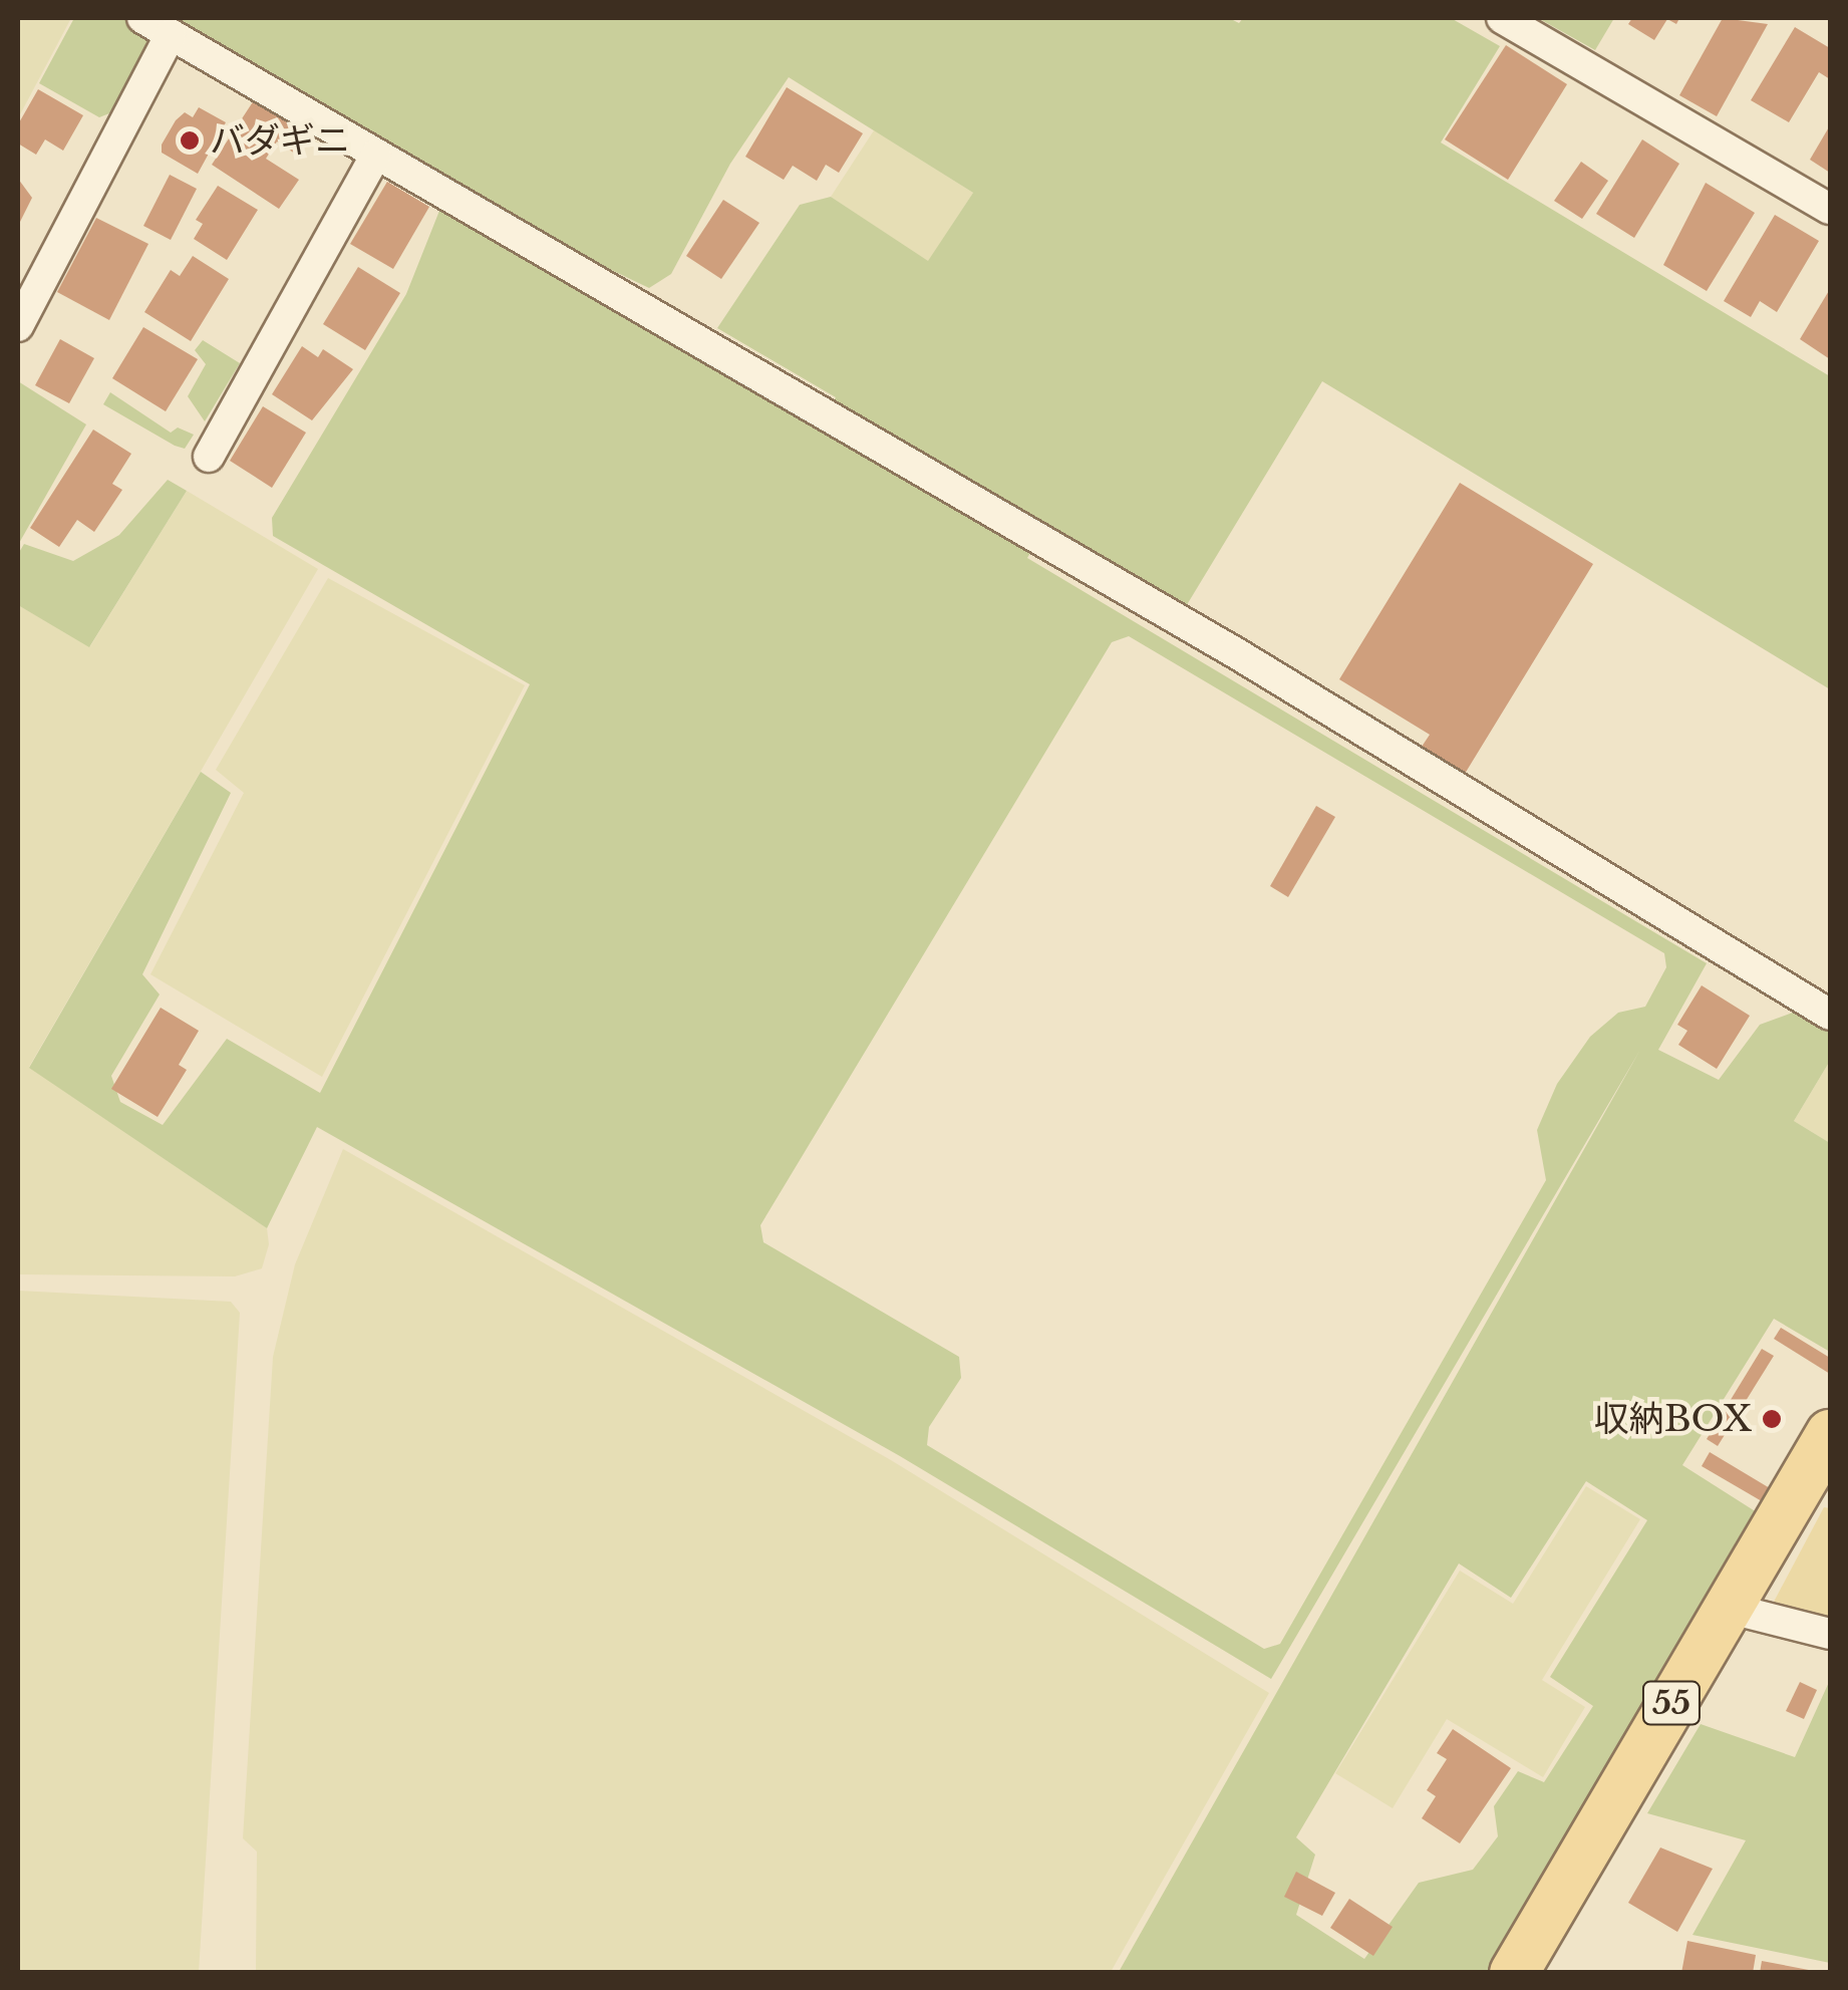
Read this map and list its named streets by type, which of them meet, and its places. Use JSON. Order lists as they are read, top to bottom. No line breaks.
{"streets":{"main road":["55"]},"places":["バダギニ","収納BOX"]}
